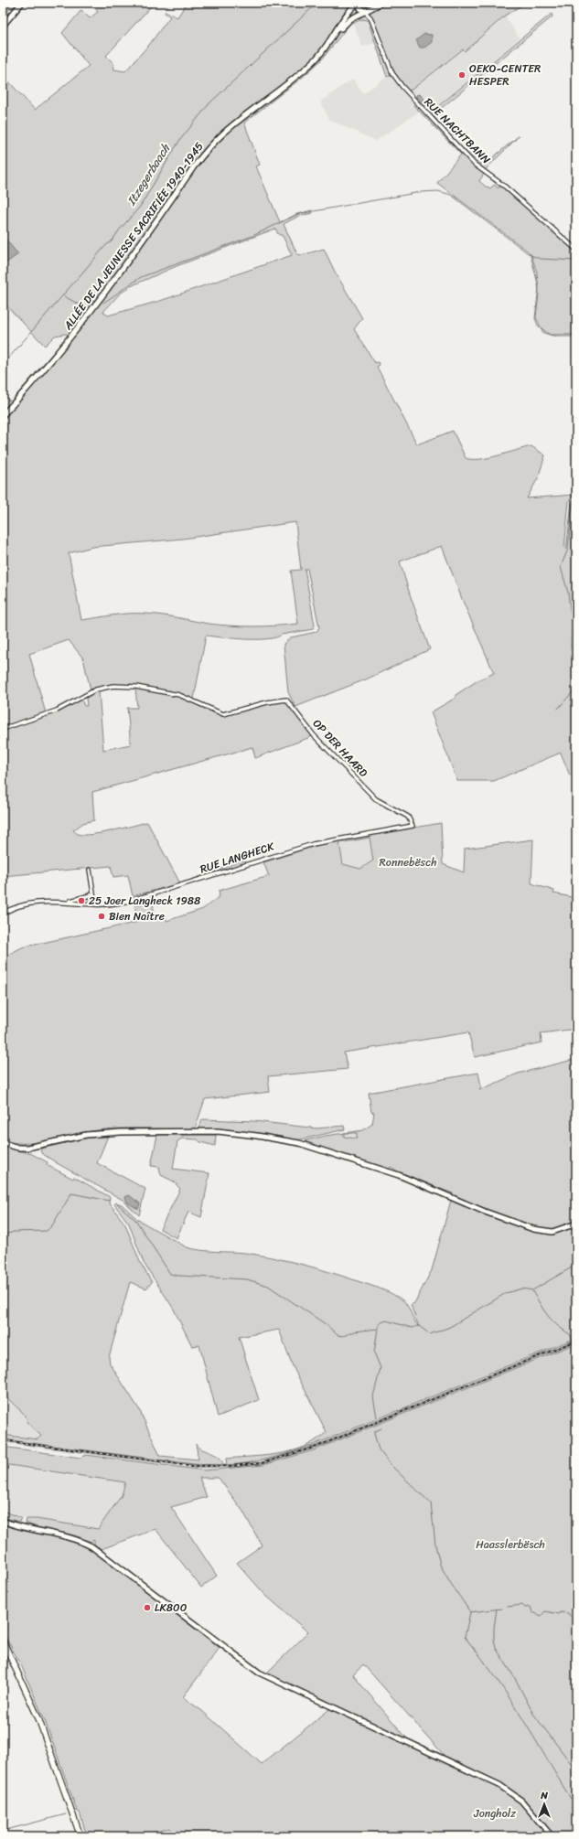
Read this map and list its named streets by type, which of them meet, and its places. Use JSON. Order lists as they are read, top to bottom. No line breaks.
{"streets":{"main road":["ALLÉE DE LA JEUNESSE SACRIFIÉE 1940-1945"],"street":["RUE NACHTBANN","OP DER HAARD","RUE LANGHECK"]},"crossings":[["OP DER HAARD","RUE LANGHECK"]],"water":["Itzegerbaach"],"parks":["Ronnebësch","Haasslerbësch","Jongholz"],"places":["OEKO-CENTER HESPER","25 Joer Langheck 1988","Bien Naître","LK800"],"north":"top"}
